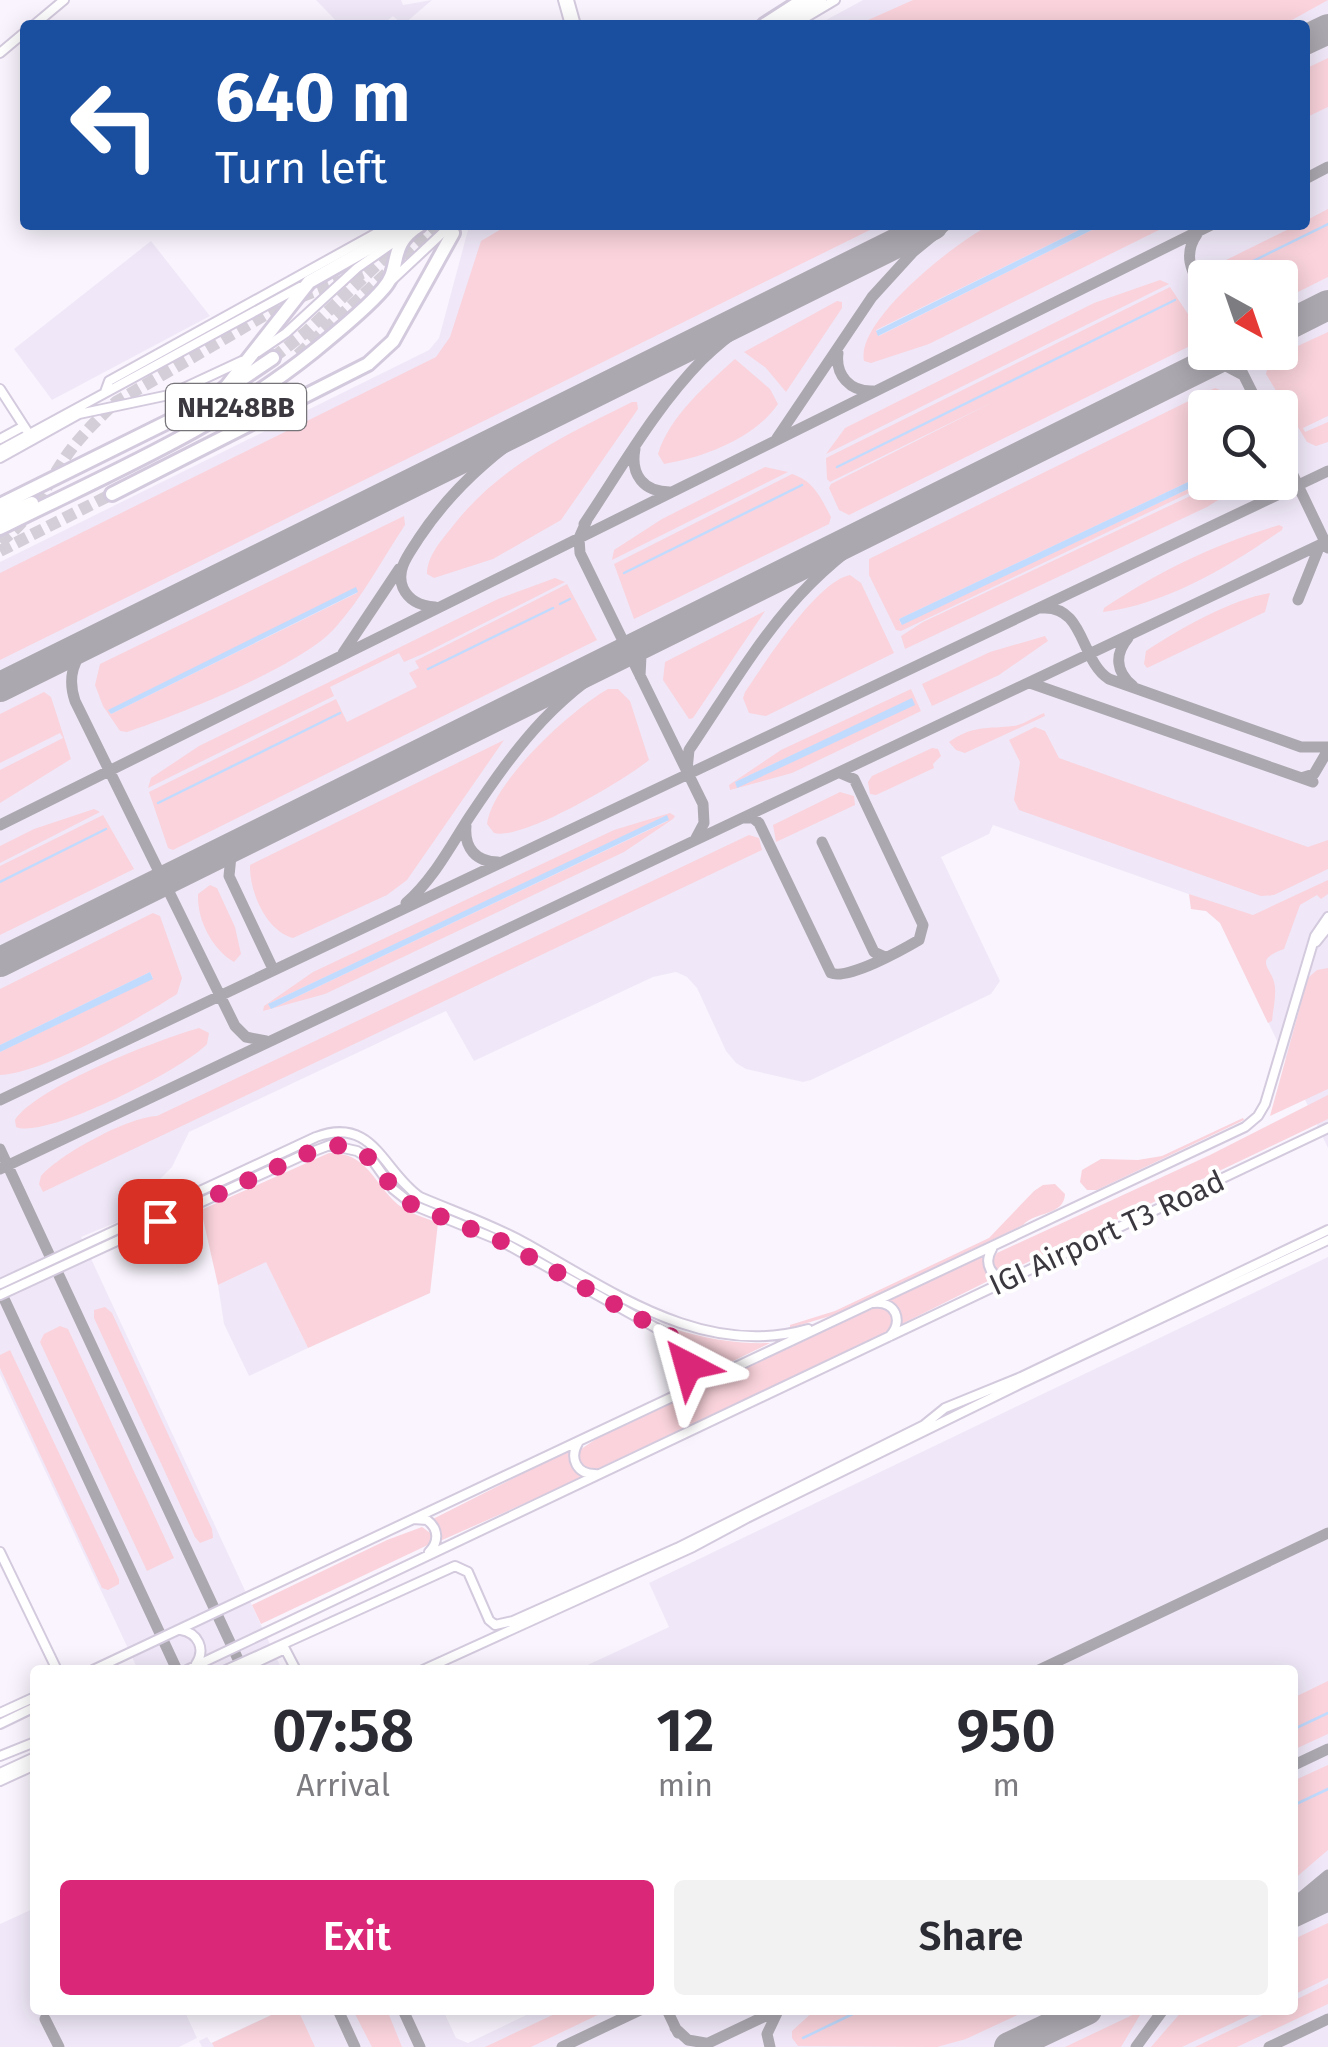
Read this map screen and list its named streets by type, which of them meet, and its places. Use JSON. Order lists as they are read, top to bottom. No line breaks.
{"streets":{"highway":["NH248BB"],"main road":["IGI Airport T3 Road"]},"north":"bottom right","page":{"turn":["640 m","Turn left"],"eta":["07:58","Arrival","12","min","950","m"],"buttons":["Exit","Share"]}}
